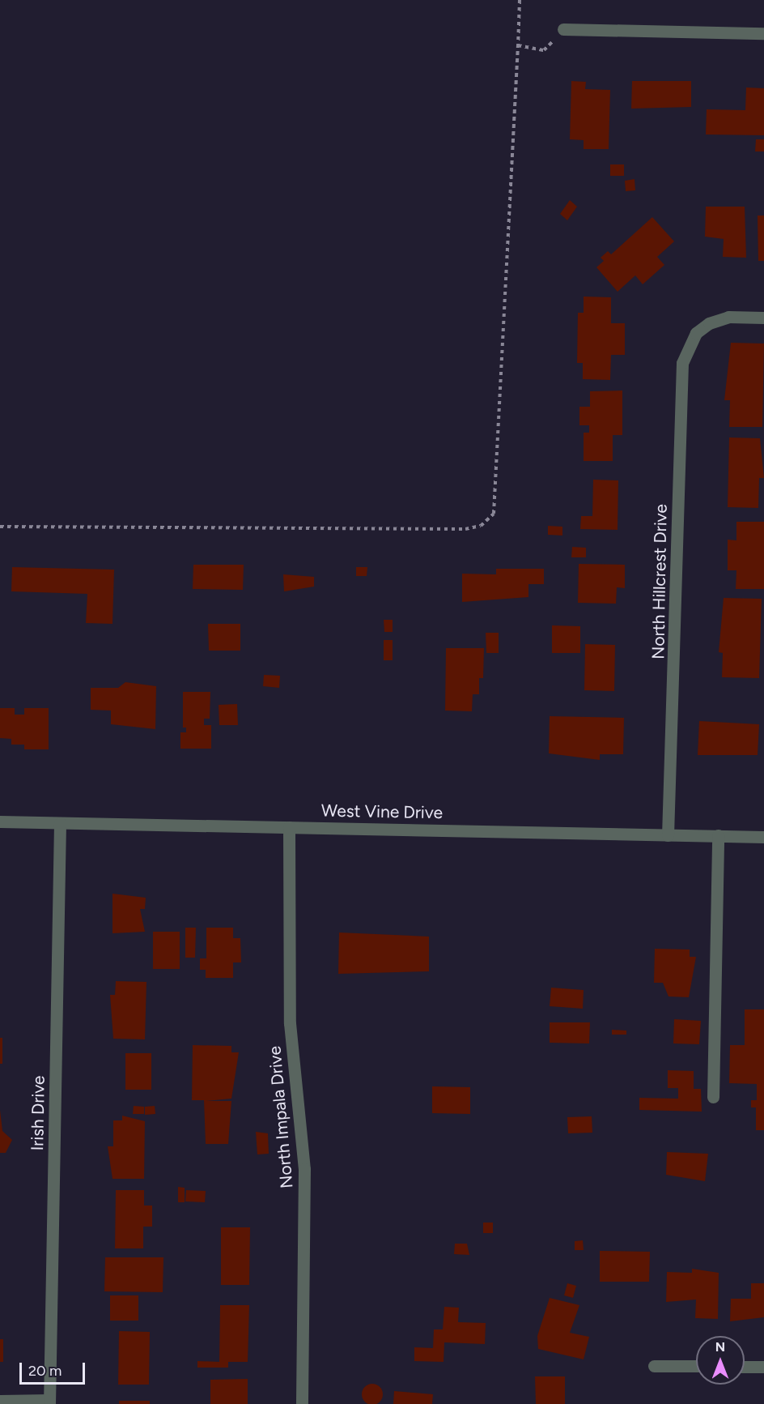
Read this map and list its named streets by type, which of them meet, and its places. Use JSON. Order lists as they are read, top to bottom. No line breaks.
{"streets":{"street":["North Hillcrest Drive","West Vine Drive","Irish Drive","North Impala Drive"]},"crossings":[["North Hillcrest Drive","West Vine Drive"],["West Vine Drive","Irish Drive"],["West Vine Drive","North Impala Drive"]],"scale_bar":"20 m","north":"top"}
